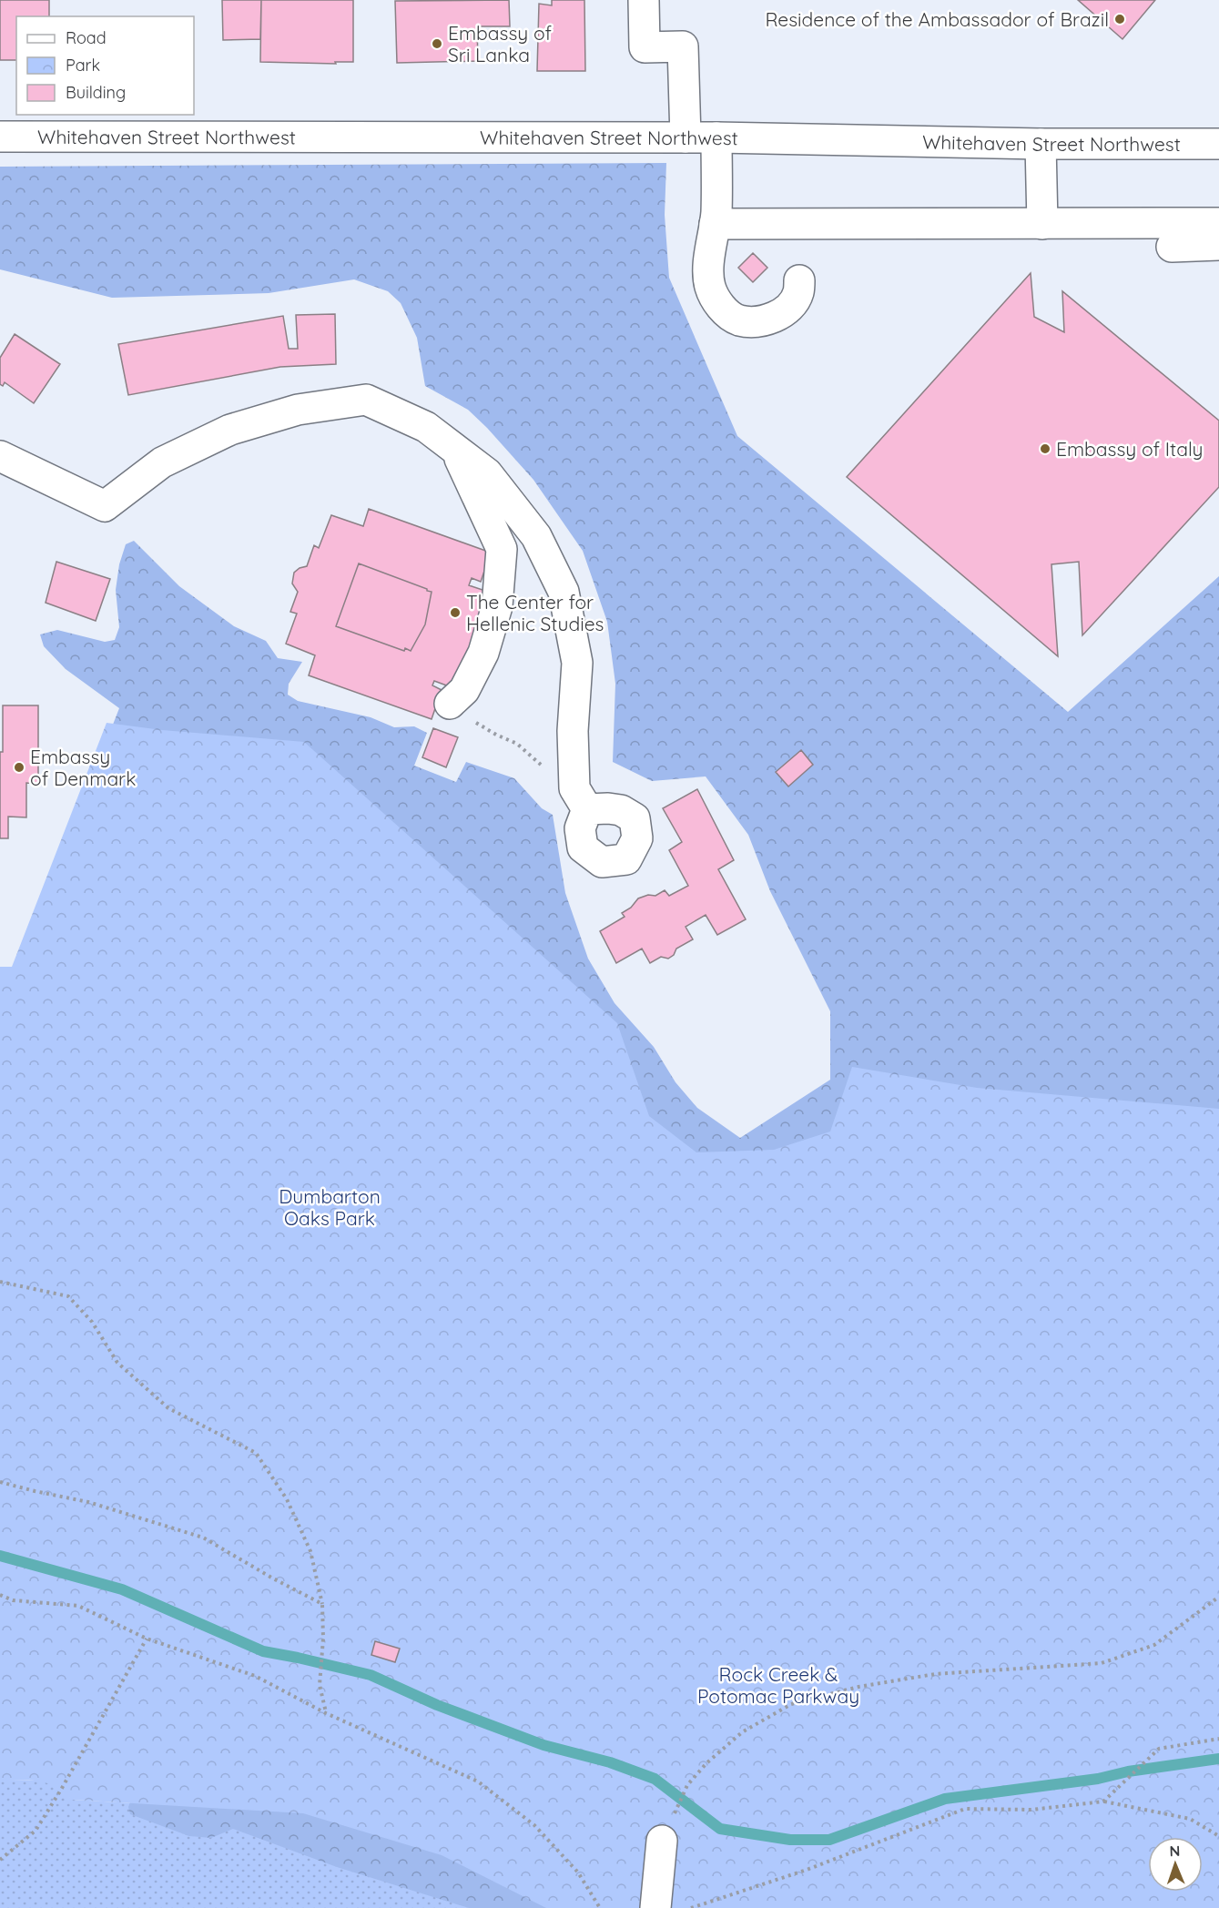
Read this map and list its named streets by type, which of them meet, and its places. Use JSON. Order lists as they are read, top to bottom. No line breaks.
{"streets":{"street":["Whitehaven Street Northwest"]},"parks":["Dumbarton Oaks Park","Rock Creek & Potomac Parkway"],"places":["Residence of the Ambassador of Brazil","Embassy of Sri Lanka","Embassy of Italy","The Center for Hellenic Studies","Embassy of Denmark"],"legend":["Road","Park","Building"],"north":"top"}
